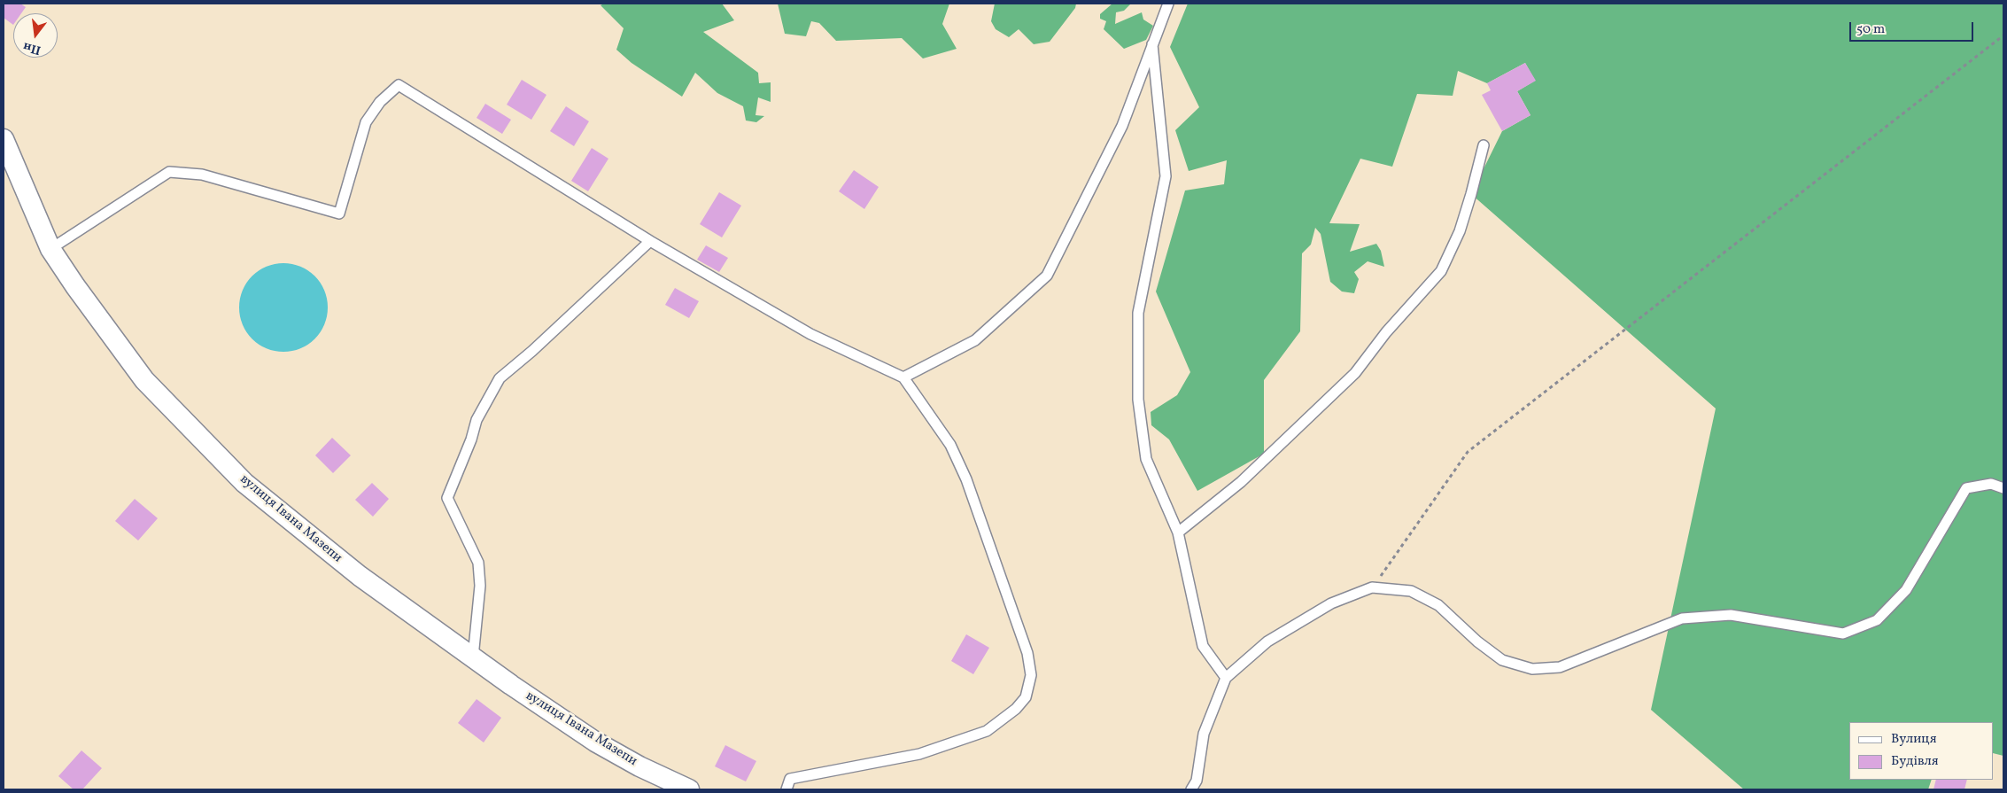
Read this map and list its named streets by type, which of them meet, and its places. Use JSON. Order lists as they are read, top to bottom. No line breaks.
{"streets":{"street":["вулиця Івана Мазепи"]},"legend":["Вулиця","Будівля"],"scale_bar":"50 m","north":"bottom"}
